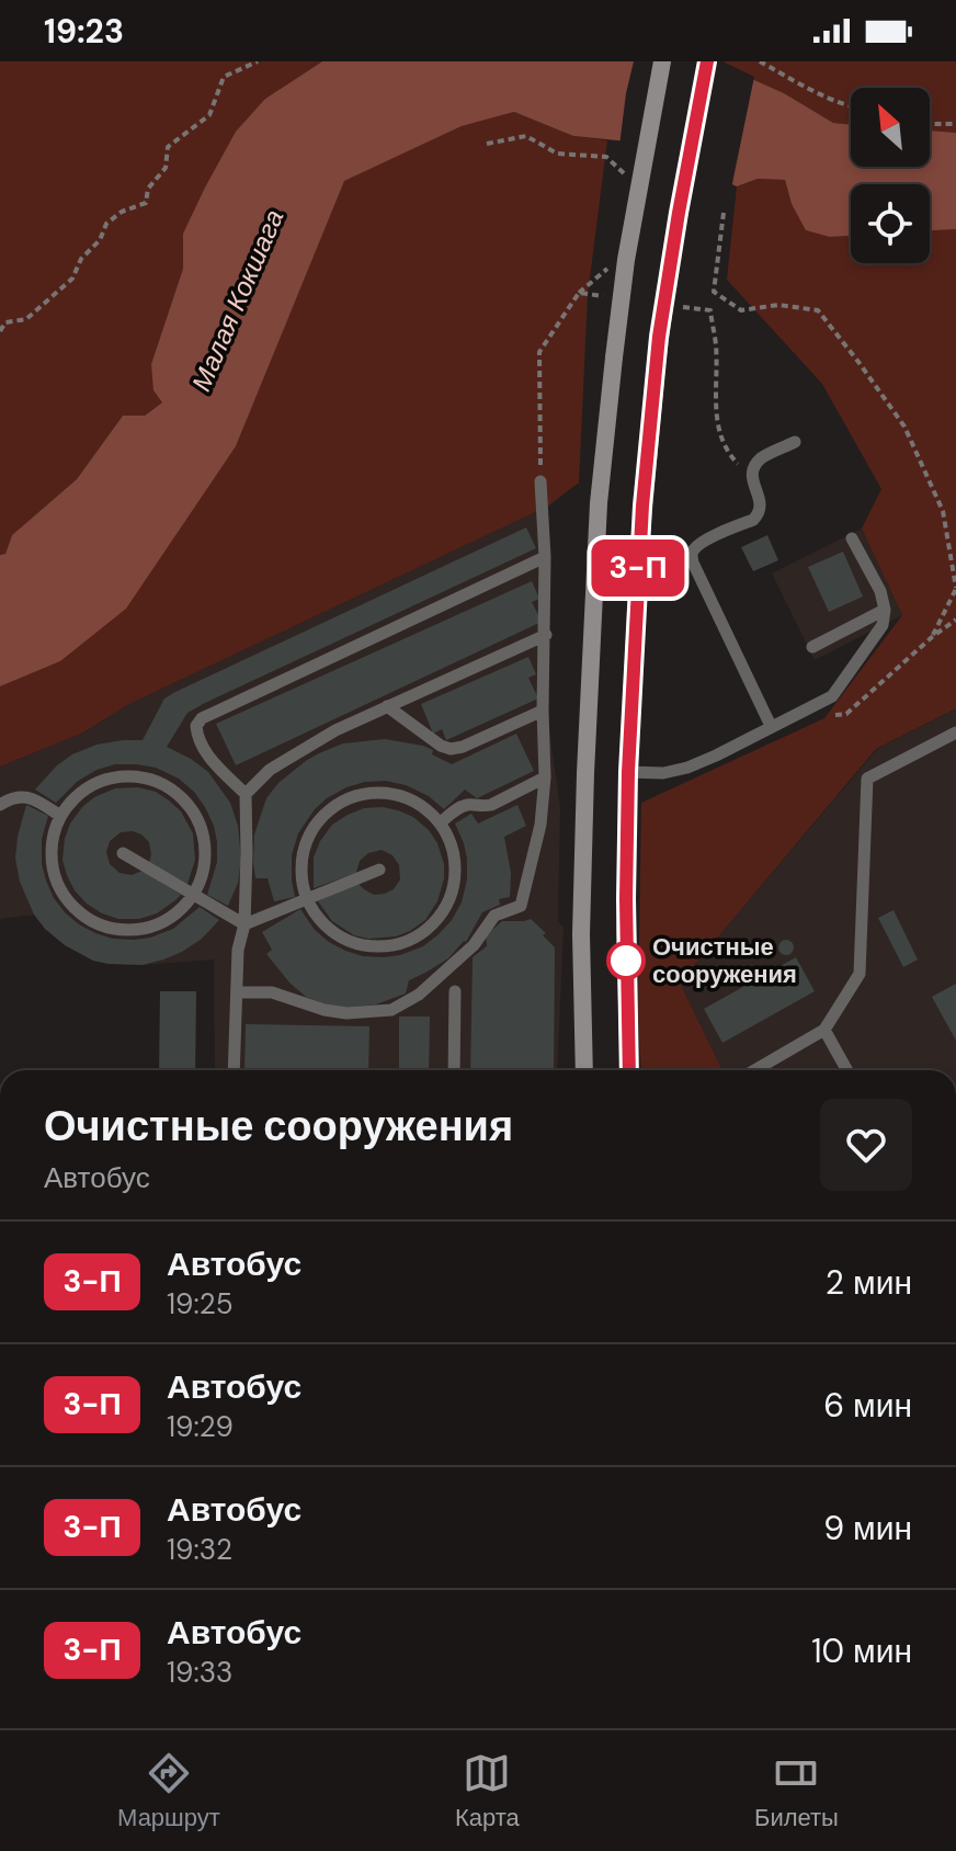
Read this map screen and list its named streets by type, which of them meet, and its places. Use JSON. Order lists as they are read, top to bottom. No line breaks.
{"water":["Малая Кокшага"],"places":["Очистные сооружения"],"lines":["bus line 3-П"],"north":"top left","page":{"status":"19:23","on_map":"3-П","heading":["Очистные сооружения","Автобус"],"list":[{"mark":"3-П","name":"Автобус","note":"19:25","value":"2 мин"},{"mark":"3-П","name":"Автобус","note":"19:29","value":"6 мин"},{"mark":"3-П","name":"Автобус","note":"19:32","value":"9 мин"},{"mark":"3-П","name":"Автобус","note":"19:33","value":"10 мин"}],"tabs":["Маршрут","Карта","Билеты"]}}
